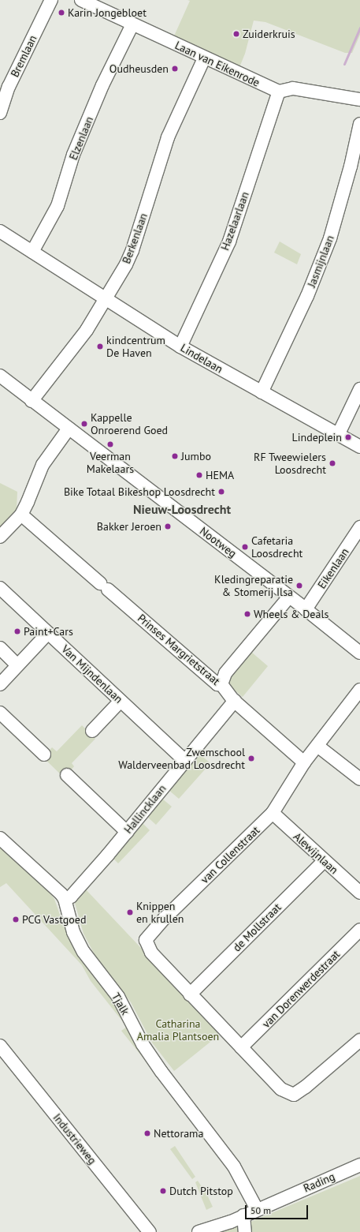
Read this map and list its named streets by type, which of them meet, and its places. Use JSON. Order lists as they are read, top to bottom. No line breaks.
{"streets":{"street":["Bremlaan","Laan van Eikenrode","Elzenlaan","Hazelaarlaan","Berkenlaan","Jasmijnlaan","Lindelaan","Nootweg","Eikenlaan","Prinses Margrietstraat","Van Mijndenlaan","Hallincklaan","Alewijnlaan","van Collenstraat","de Mollstraat","van Dorenwerdestraat","Tjalk","Industrieweg","Rading"]},"crossings":[["Laan van Eikenrode","Elzenlaan"],["Laan van Eikenrode","Hazelaarlaan"],["Laan van Eikenrode","Berkenlaan"],["Elzenlaan","Lindelaan"],["Hazelaarlaan","Lindelaan"],["Berkenlaan","Lindelaan"],["Berkenlaan","Nootweg"],["Jasmijnlaan","Lindelaan"],["Nootweg","Eikenlaan"],["Prinses Margrietstraat","Hallincklaan"],["Prinses Margrietstraat","van Collenstraat"],["Van Mijndenlaan","Hallincklaan"],["Hallincklaan","Tjalk"],["Alewijnlaan","van Collenstraat"],["Alewijnlaan","de Mollstraat"],["van Collenstraat","de Mollstraat"],["Tjalk","Rading"]],"districts":["Nieuw-Loosdrecht"],"parks":["Catharina Amalia Plantsoen"],"places":["Karin Jongebloet","Zuiderkruis","Oudheusden","kindcentrum De Haven","Kappelle Onroerend Goed","Lindeplein","Veerman Makelaars","Jumbo","RF Tweewielers Loosdrecht","HEMA","Bike Totaal Bikeshop Loosdrecht","Bakker Jeroen","Cafetaria Loosdrecht","Kledingreparatie & Stomerij Ilsa","Wheels & Deals","Paint+Cars","Zwemschool Walderveenbad Loosdrecht","Knippen en krullen","PCG Vastgoed","Nettorama","Dutch Pitstop"],"scale_bar":"50 m"}
